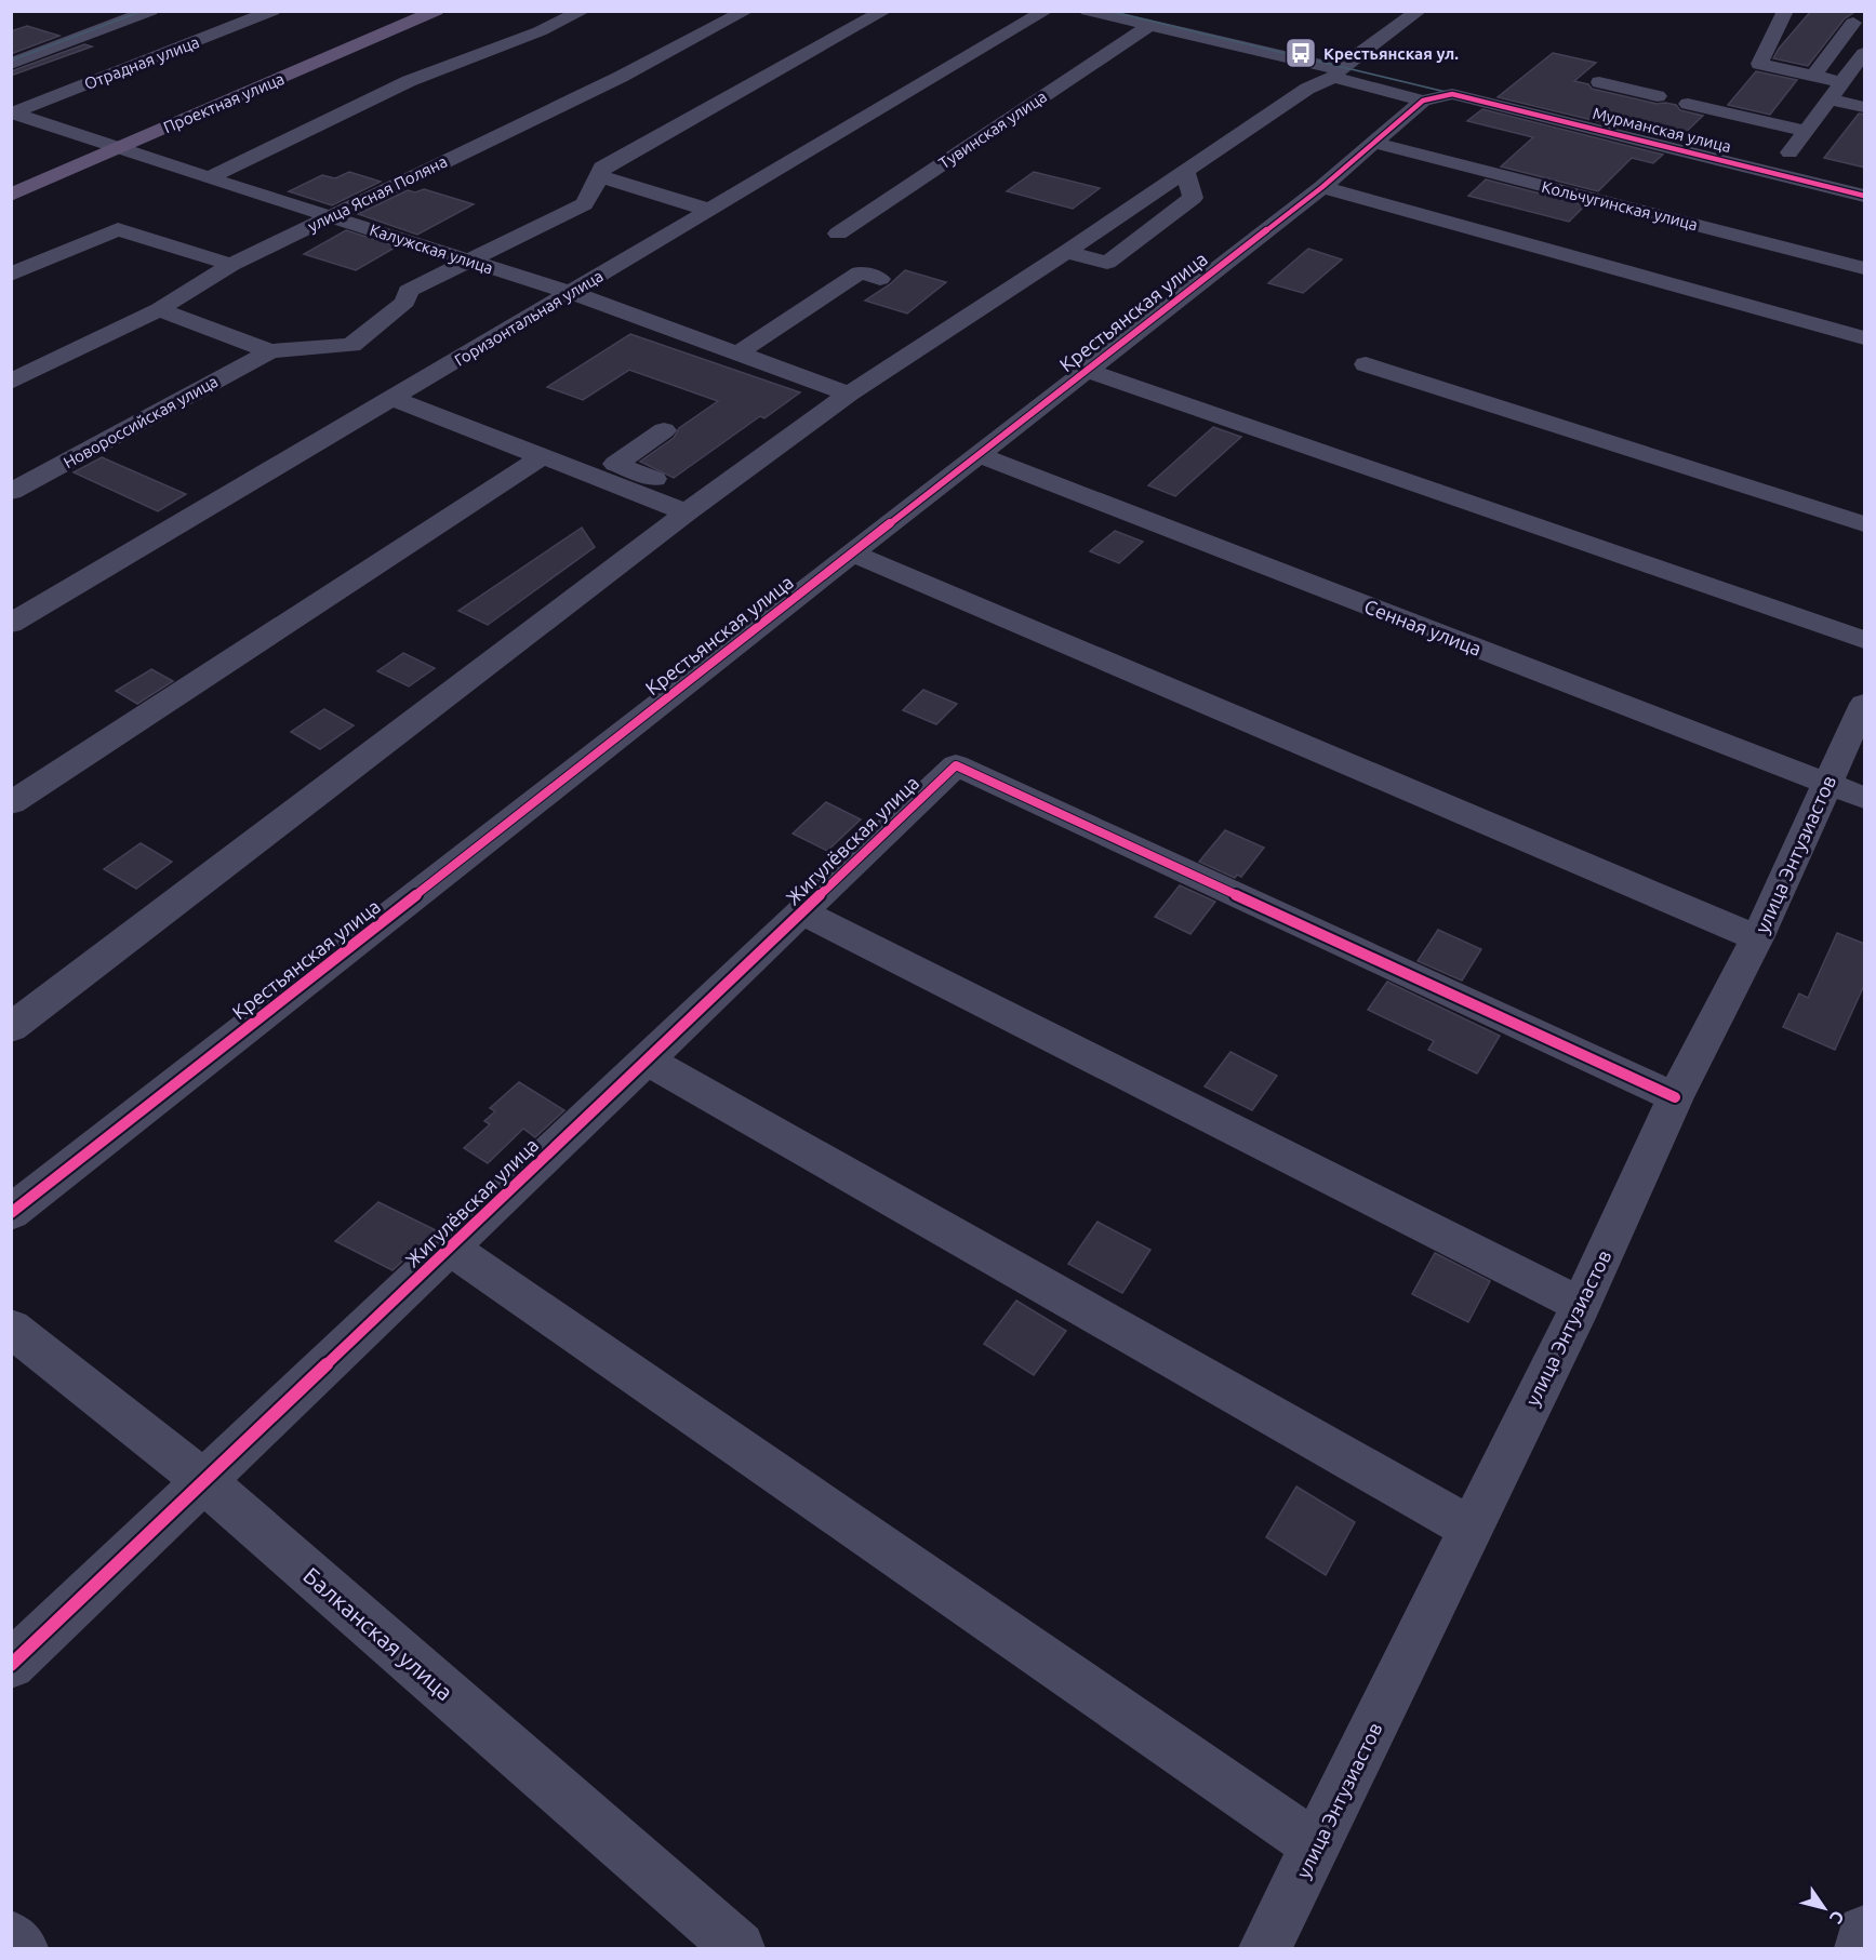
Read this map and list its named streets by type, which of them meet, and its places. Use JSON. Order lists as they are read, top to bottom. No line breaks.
{"streets":{"main road":["Проектная улица"],"street":["Отрадная улица","Тувинская улица","Мурманская улица","улица Ясная Поляна","Кольчугинская улица","Калужская улица","Крестьянская улица","Горизонтальная улица","Новороссийская улица","Сенная улица","Жигулёвская улица","улица Энтузиастов","Балканская улица"]},"crossings":[["Отрадная улица","Калужская улица"],["Проектная улица","Калужская улица"],["Мурманская улица","Крестьянская улица"],["улица Ясная Поляна","Калужская улица"],["Кольчугинская улица","Крестьянская улица"],["Калужская улица","Горизонтальная улица"],["Крестьянская улица","Сенная улица"],["Сенная улица","улица Энтузиастов"],["Жигулёвская улица","улица Энтузиастов"],["Жигулёвская улица","Балканская улица"]],"places":{"bus stop":["Крестьянская ул."]},"north":"bottom right"}
